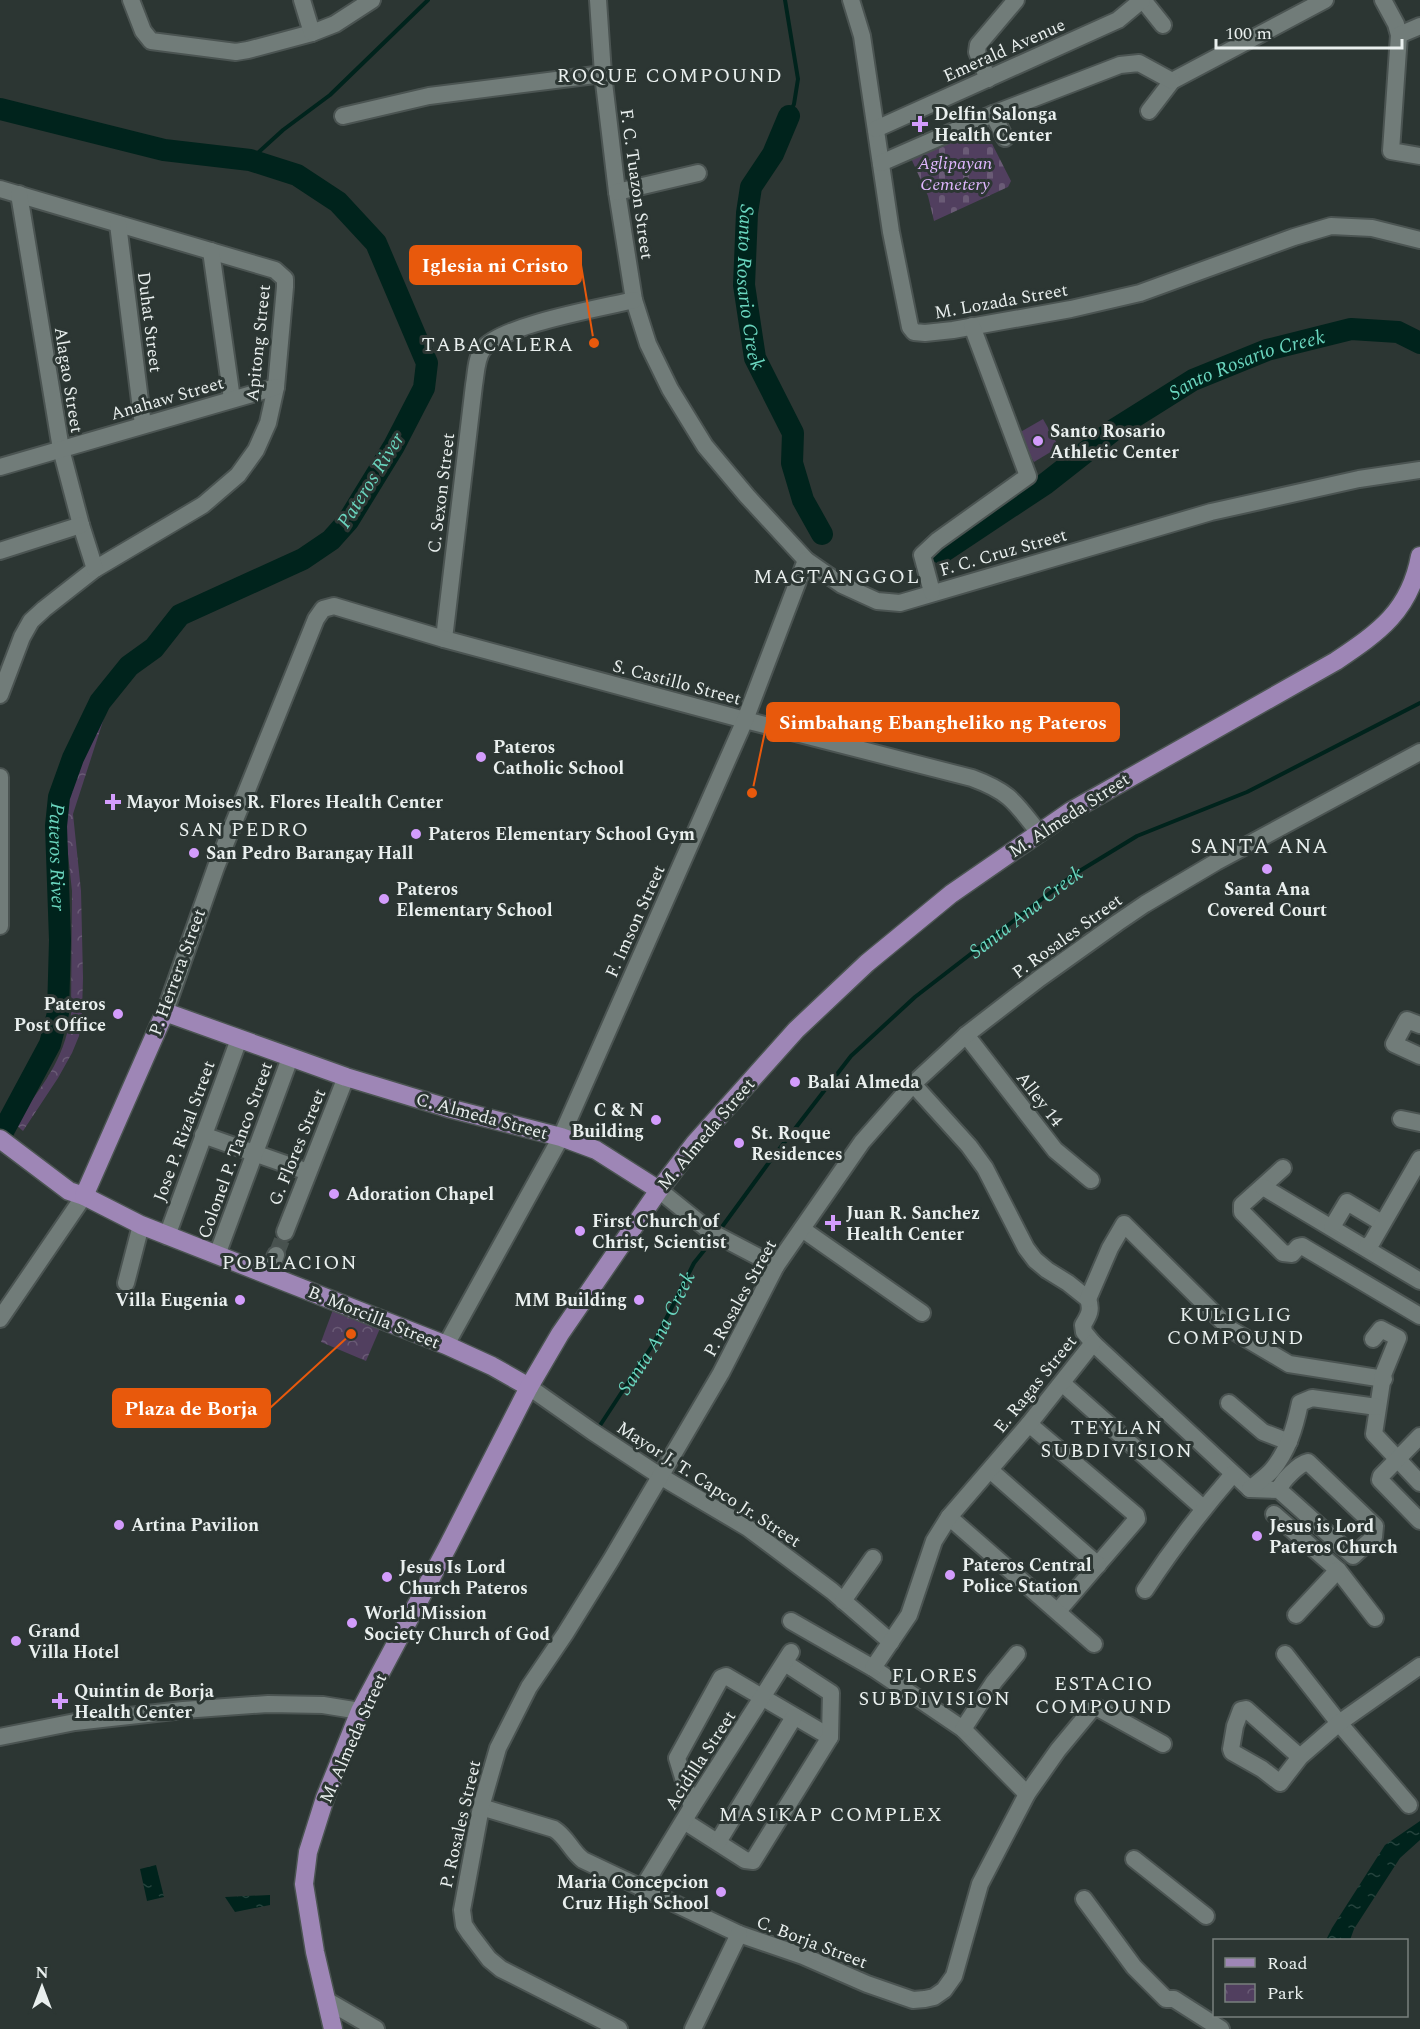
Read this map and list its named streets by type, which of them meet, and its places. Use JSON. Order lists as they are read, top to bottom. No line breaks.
{"streets":{"main road":["M. Almeda Street","P. Herrera Street","C. Almeda Street","B. Morcilla Street"],"street":["Emerald Avenue","F. C. Tuazon Street","M. Lozada Street","Duhat Street","Apitong Street","Alagao Street","Anahaw Street","C. Sexon Street","F. C. Cruz Street","S. Castillo Street","F. Imson Street","P. Rosales Street","Alley 14","Jose P. Rizal Street","G. Flores Street","Colonel P. Tanco Street","E. Ragas Street","Mayor J. T. Capco Jr. Street","Acidilla Street","C. Borja Street"]},"crossings":[["Emerald Avenue","M. Lozada Street"],["F. C. Tuazon Street","C. Sexon Street"],["F. C. Tuazon Street","F. C. Cruz Street"],["Duhat Street","Apitong Street"],["Duhat Street","Anahaw Street"],["Apitong Street","Alagao Street"],["Apitong Street","Anahaw Street"],["Alagao Street","Anahaw Street"],["C. Sexon Street","F. C. Cruz Street"],["C. Sexon Street","S. Castillo Street"],["F. C. Cruz Street","F. Imson Street"],["S. Castillo Street","M. Almeda Street"],["S. Castillo Street","F. Imson Street"],["S. Castillo Street","P. Herrera Street"],["M. Almeda Street","C. Almeda Street"],["M. Almeda Street","B. Morcilla Street"],["M. Almeda Street","Mayor J. T. Capco Jr. Street"],["F. Imson Street","C. Almeda Street"],["F. Imson Street","B. Morcilla Street"],["P. Rosales Street","Alley 14"],["P. Rosales Street","C. Almeda Street"],["P. Rosales Street","Mayor J. T. Capco Jr. Street"],["P. Rosales Street","C. Borja Street"],["P. Herrera Street","C. Almeda Street"],["P. Herrera Street","B. Morcilla Street"],["C. Almeda Street","Jose P. Rizal Street"],["C. Almeda Street","G. Flores Street"],["C. Almeda Street","Colonel P. Tanco Street"],["Jose P. Rizal Street","B. Morcilla Street"],["Colonel P. Tanco Street","B. Morcilla Street"],["B. Morcilla Street","Mayor J. T. Capco Jr. Street"],["E. Ragas Street","Mayor J. T. Capco Jr. Street"],["Acidilla Street","C. Borja Street"]],"districts":["ROQUE COMPOUND","TABACALERA","MAGTANGGOL","SAN PEDRO","SANTA ANA","POBLACION","KULIGLIG COMPOUND","TEYLAN SUBDIVISION","FLORES SUBDIVISION","ESTACIO COMPOUND","MASIKAP COMPLEX"],"water":["Santo Rosario Creek","Pateros River","Santa Ana Creek"],"parks":["Aglipayan Cemetery"],"places":{"health":["Delfin Salonga Health Center","Mayor Moises R. Flores Health Center","Juan R. Sanchez Health Center","Quintin de Borja Health Center"],"other":["Iglesia ni Cristo","Santo Rosario Athletic Center","Pateros Catholic School","Simbahang Ebangheliko ng Pateros","Pateros Elementary School Gym","San Pedro Barangay Hall","Santa Ana Covered Court","Pateros Elementary School","Pateros Post Office","Balai Almeda","C & N Building","St. Roque Residences","Adoration Chapel","First Church of Christ, Scientist","Villa Eugenia","MM Building","Plaza de Borja","Artina Pavilion","Jesus is Lord Pateros Church","Pateros Central Police Station","Jesus Is Lord Church Pateros","World Mission Society Church of God","Grand Villa Hotel","Maria Concepcion Cruz High School"]},"legend":["Road","Park"],"scale_bar":"100 m","north":"top"}
